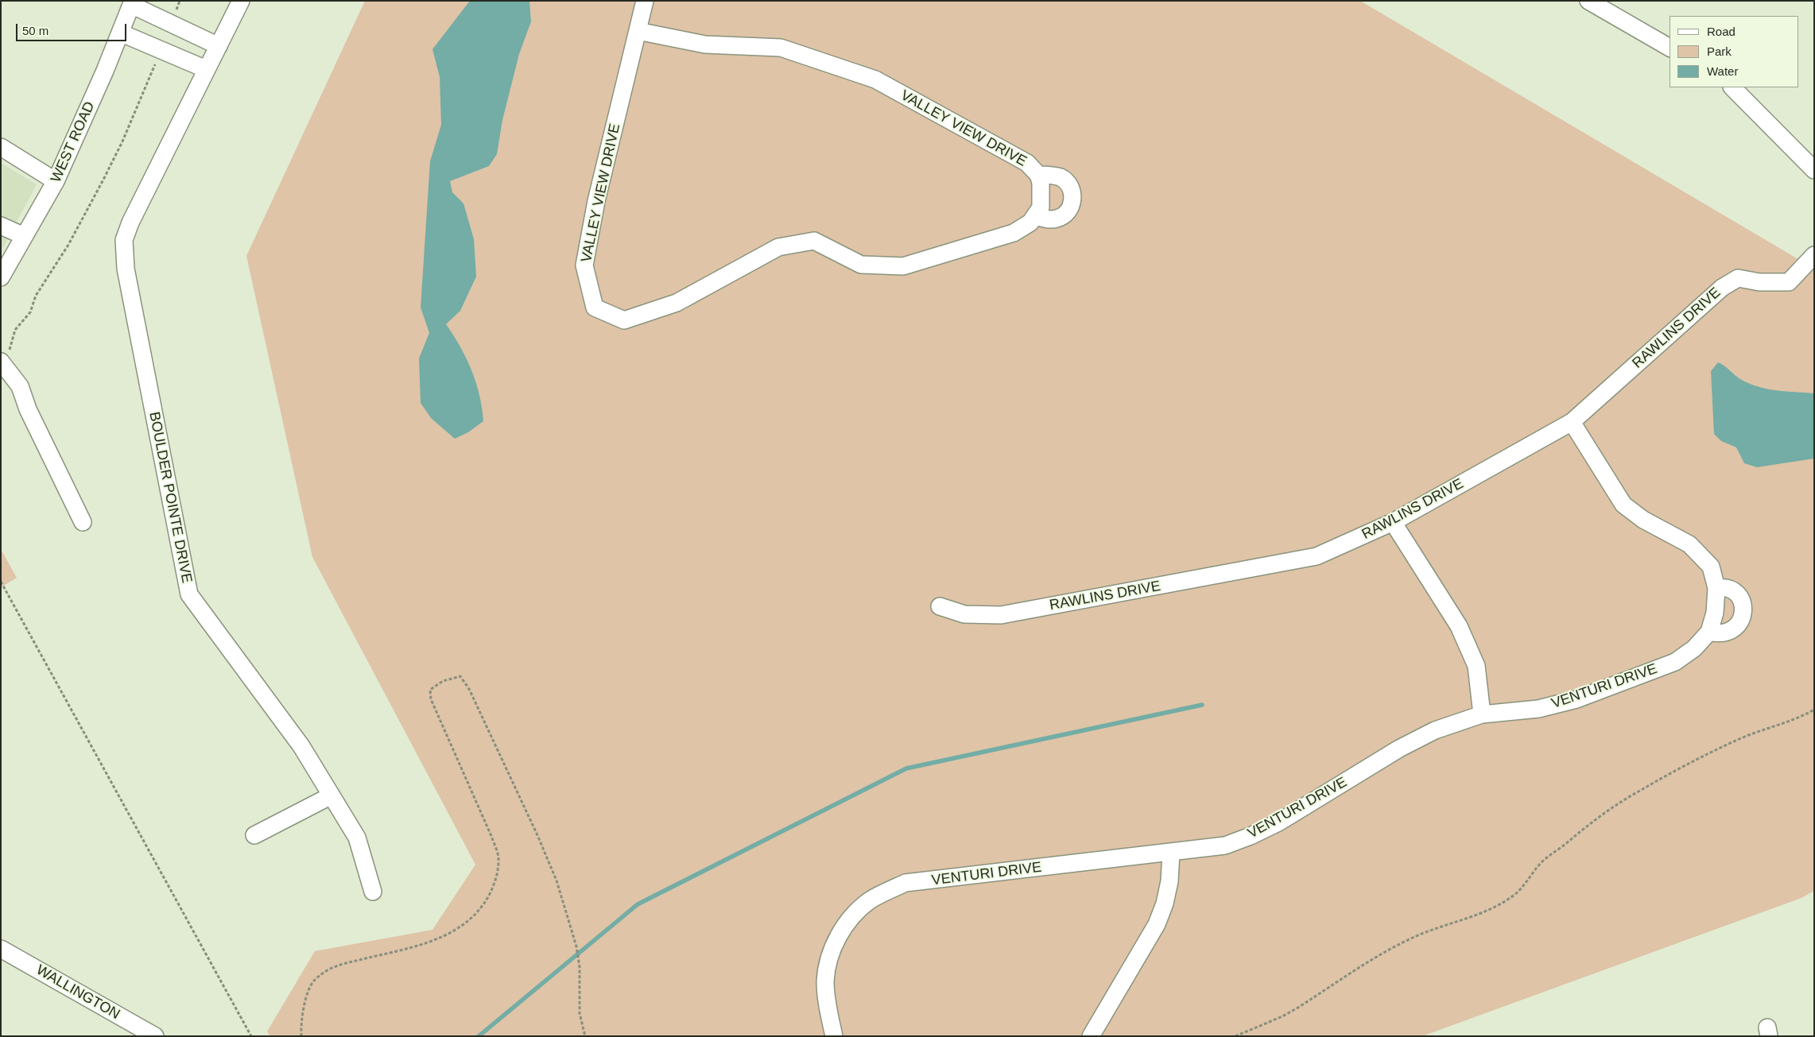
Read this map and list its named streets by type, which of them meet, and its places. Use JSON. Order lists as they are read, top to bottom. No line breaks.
{"streets":{"street":["VALLEY VIEW DRIVE","WEST ROAD","RAWLINS DRIVE","BOULDER POINTE DRIVE","VENTURI DRIVE","WALLINGTON"]},"crossings":[["RAWLINS DRIVE","VENTURI DRIVE"]],"legend":["Road","Park","Water"],"scale_bar":"50 m"}
